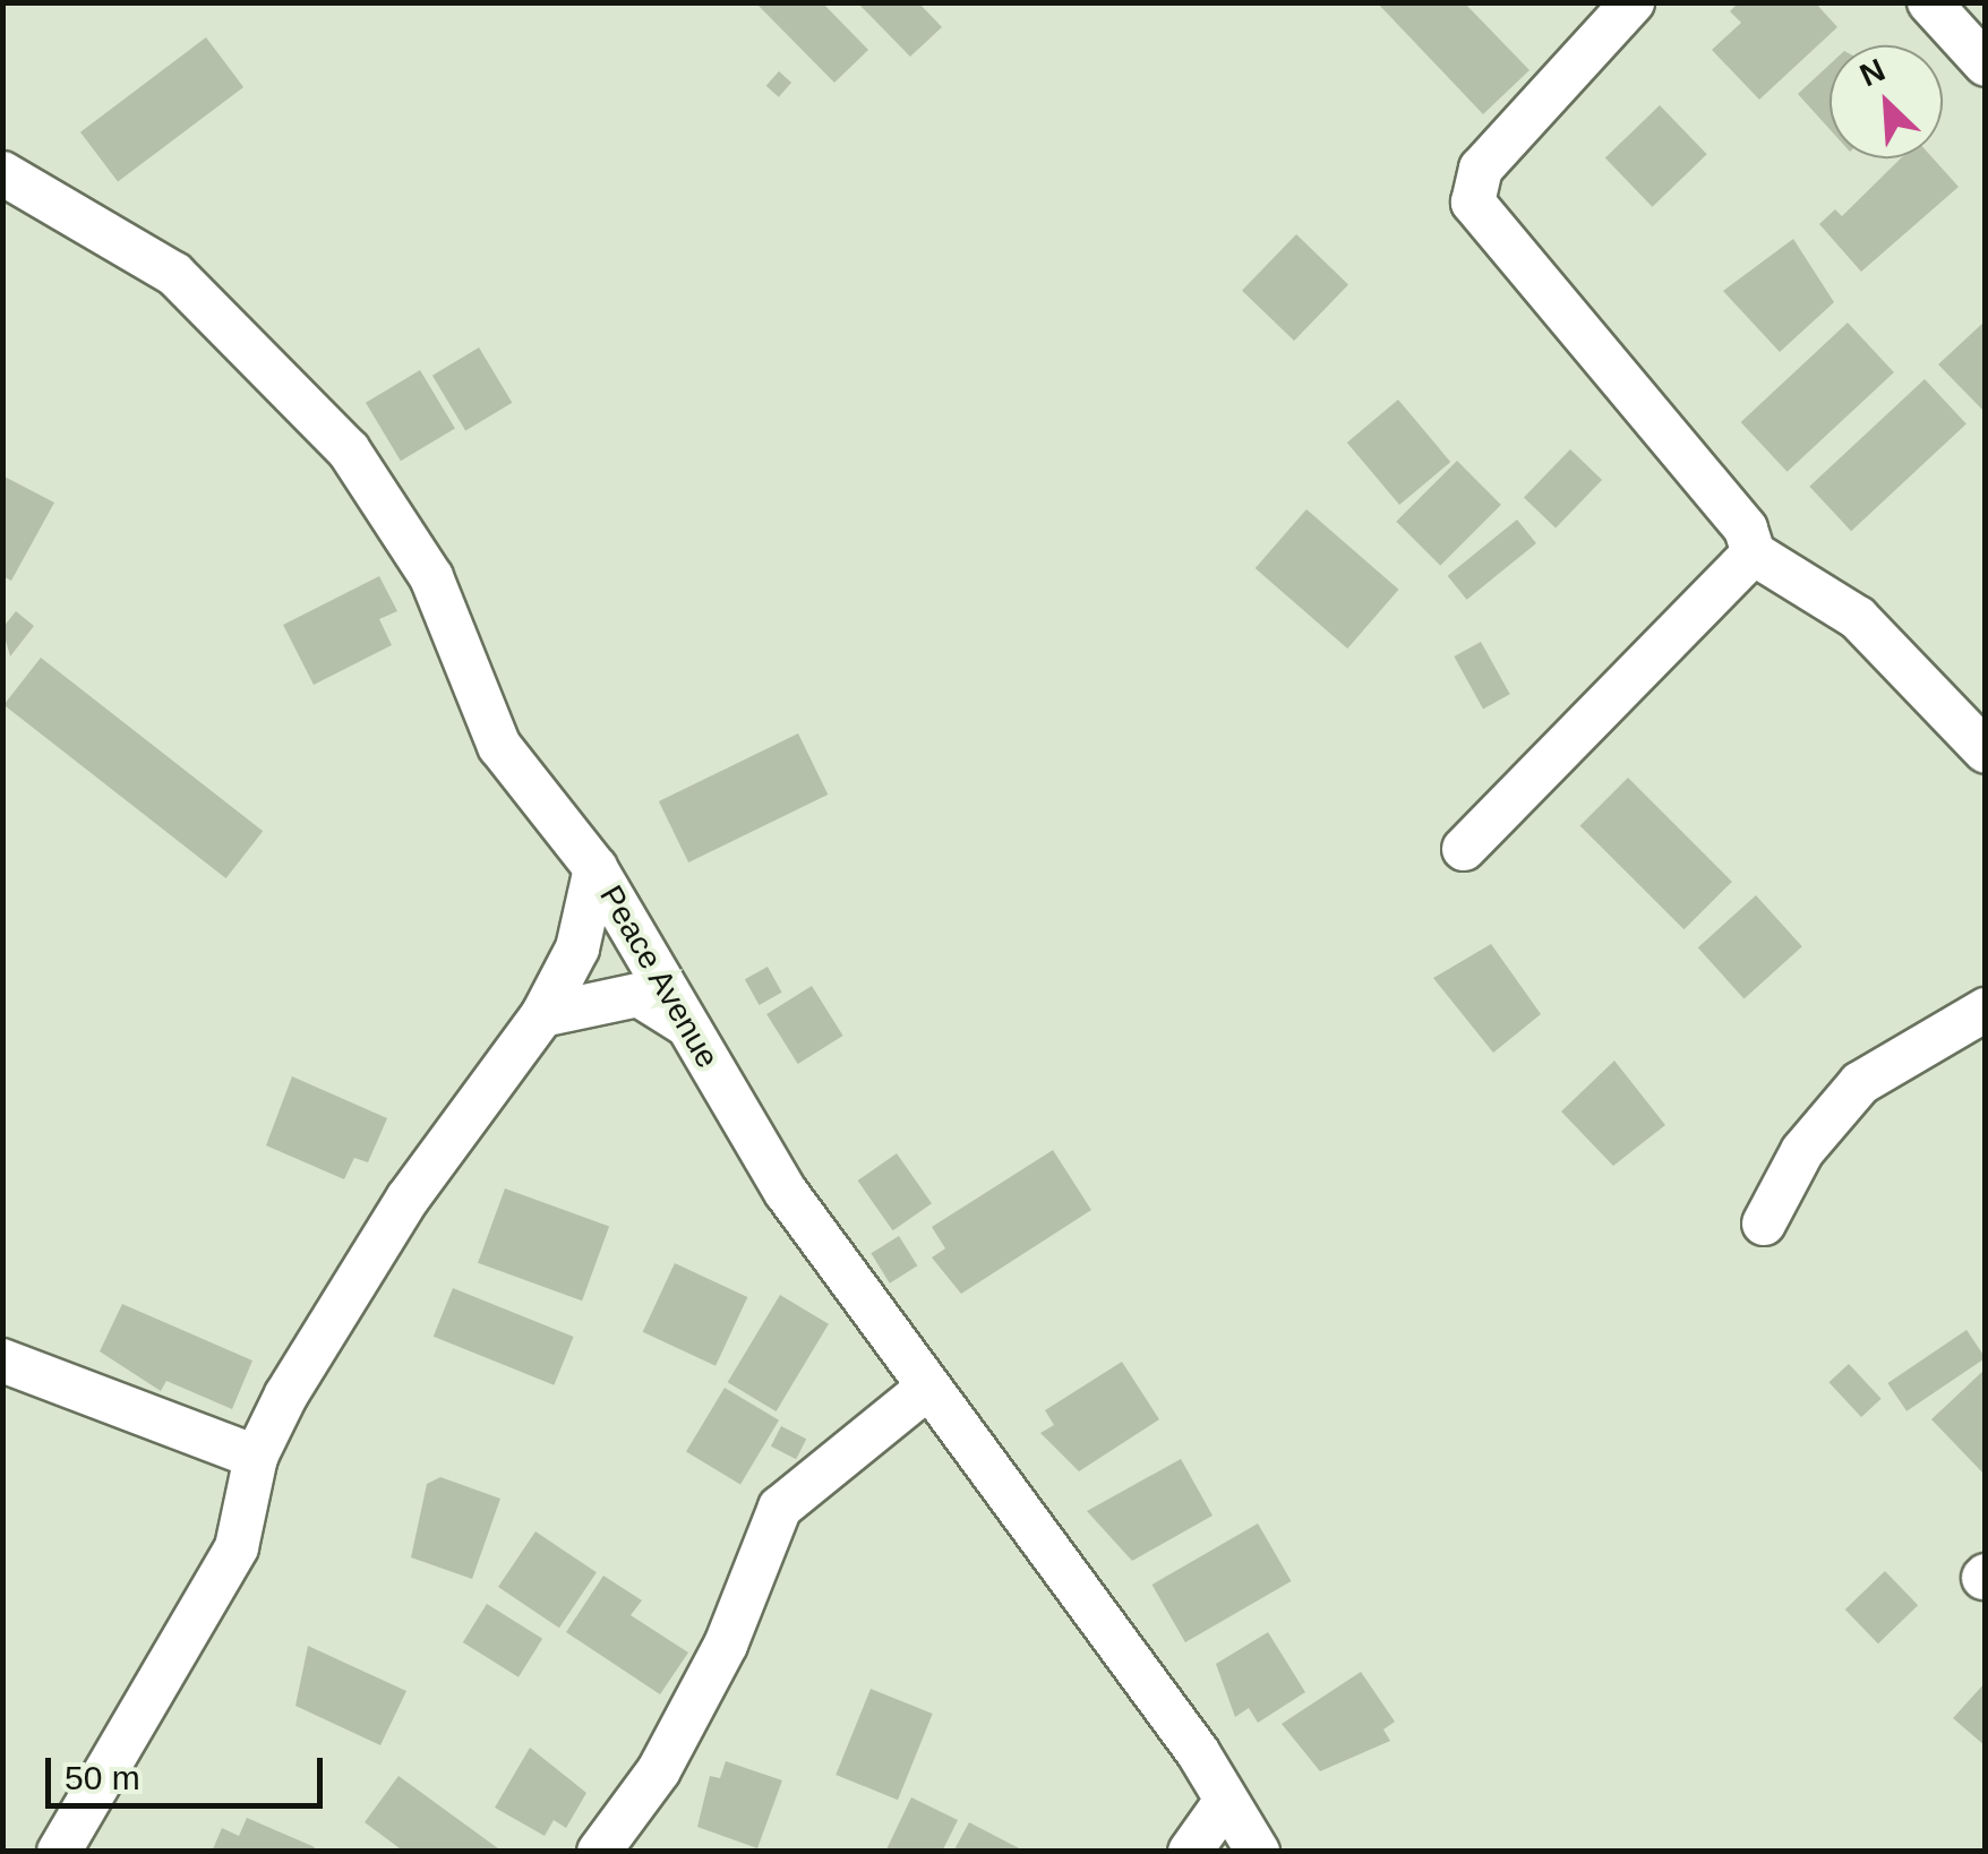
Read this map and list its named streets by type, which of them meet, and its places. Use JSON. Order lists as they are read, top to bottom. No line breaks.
{"streets":{"street":["Peace Avenue"]},"scale_bar":"50 m","north":"top left"}
